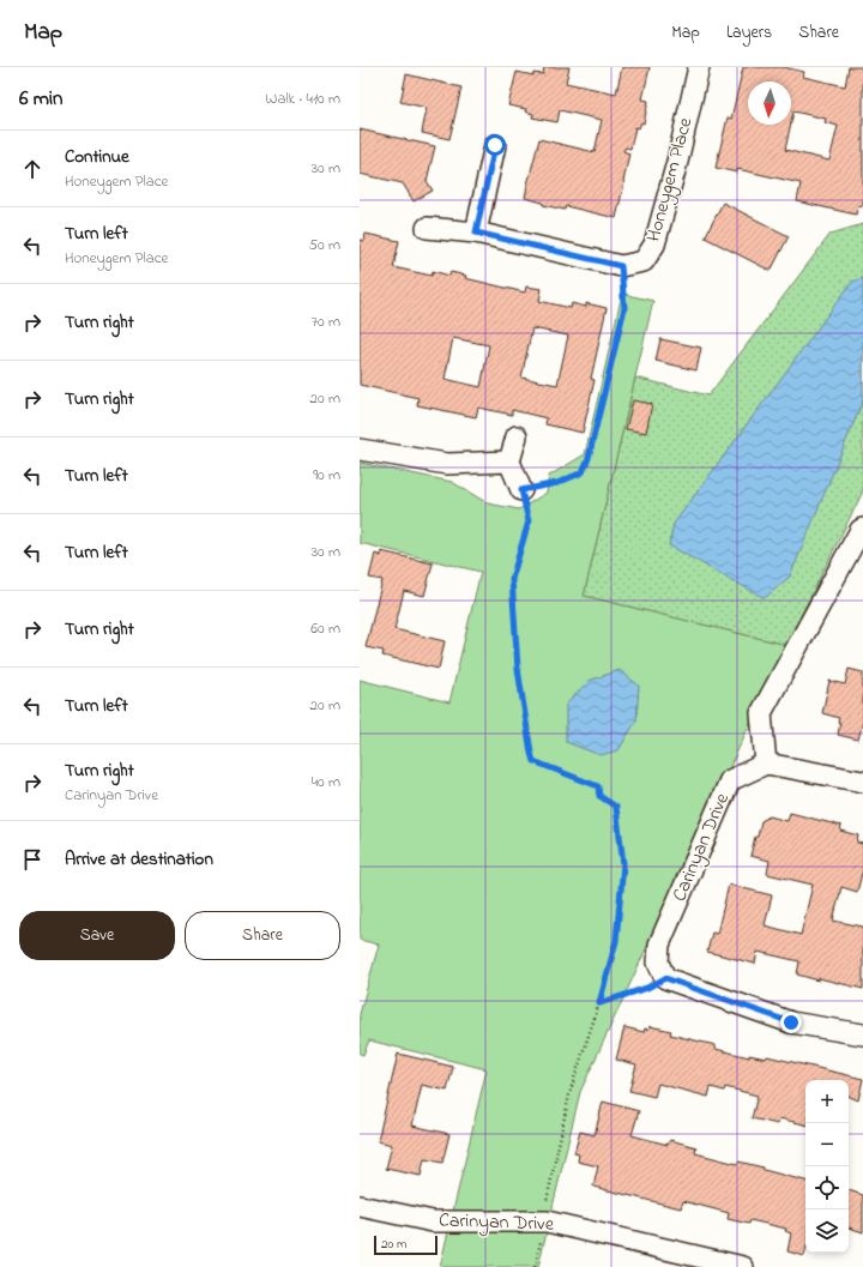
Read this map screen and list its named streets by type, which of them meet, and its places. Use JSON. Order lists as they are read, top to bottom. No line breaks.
{"streets":{"street":["Honeygem Place","Carinyan Drive"]},"scale_bar":"20 m","north":"bottom","page":{"header":"Map","nav":["Map","Layers","Share"],"heading":["6 min","Walk · 410 m"],"list":[["Continue","Honeygem Place","30 m"],["Turn left","Honeygem Place","50 m"],["Turn right","70 m"],["Turn right","20 m"],["Turn left","90 m"],["Turn left","30 m"],["Turn right","60 m"],["Turn left","20 m"],["Turn right","Carinyan Drive","40 m"],"Arrive at destination"],"buttons":["Save","Share"],"map_buttons":["+","−"],"scale":"20 m"}}
